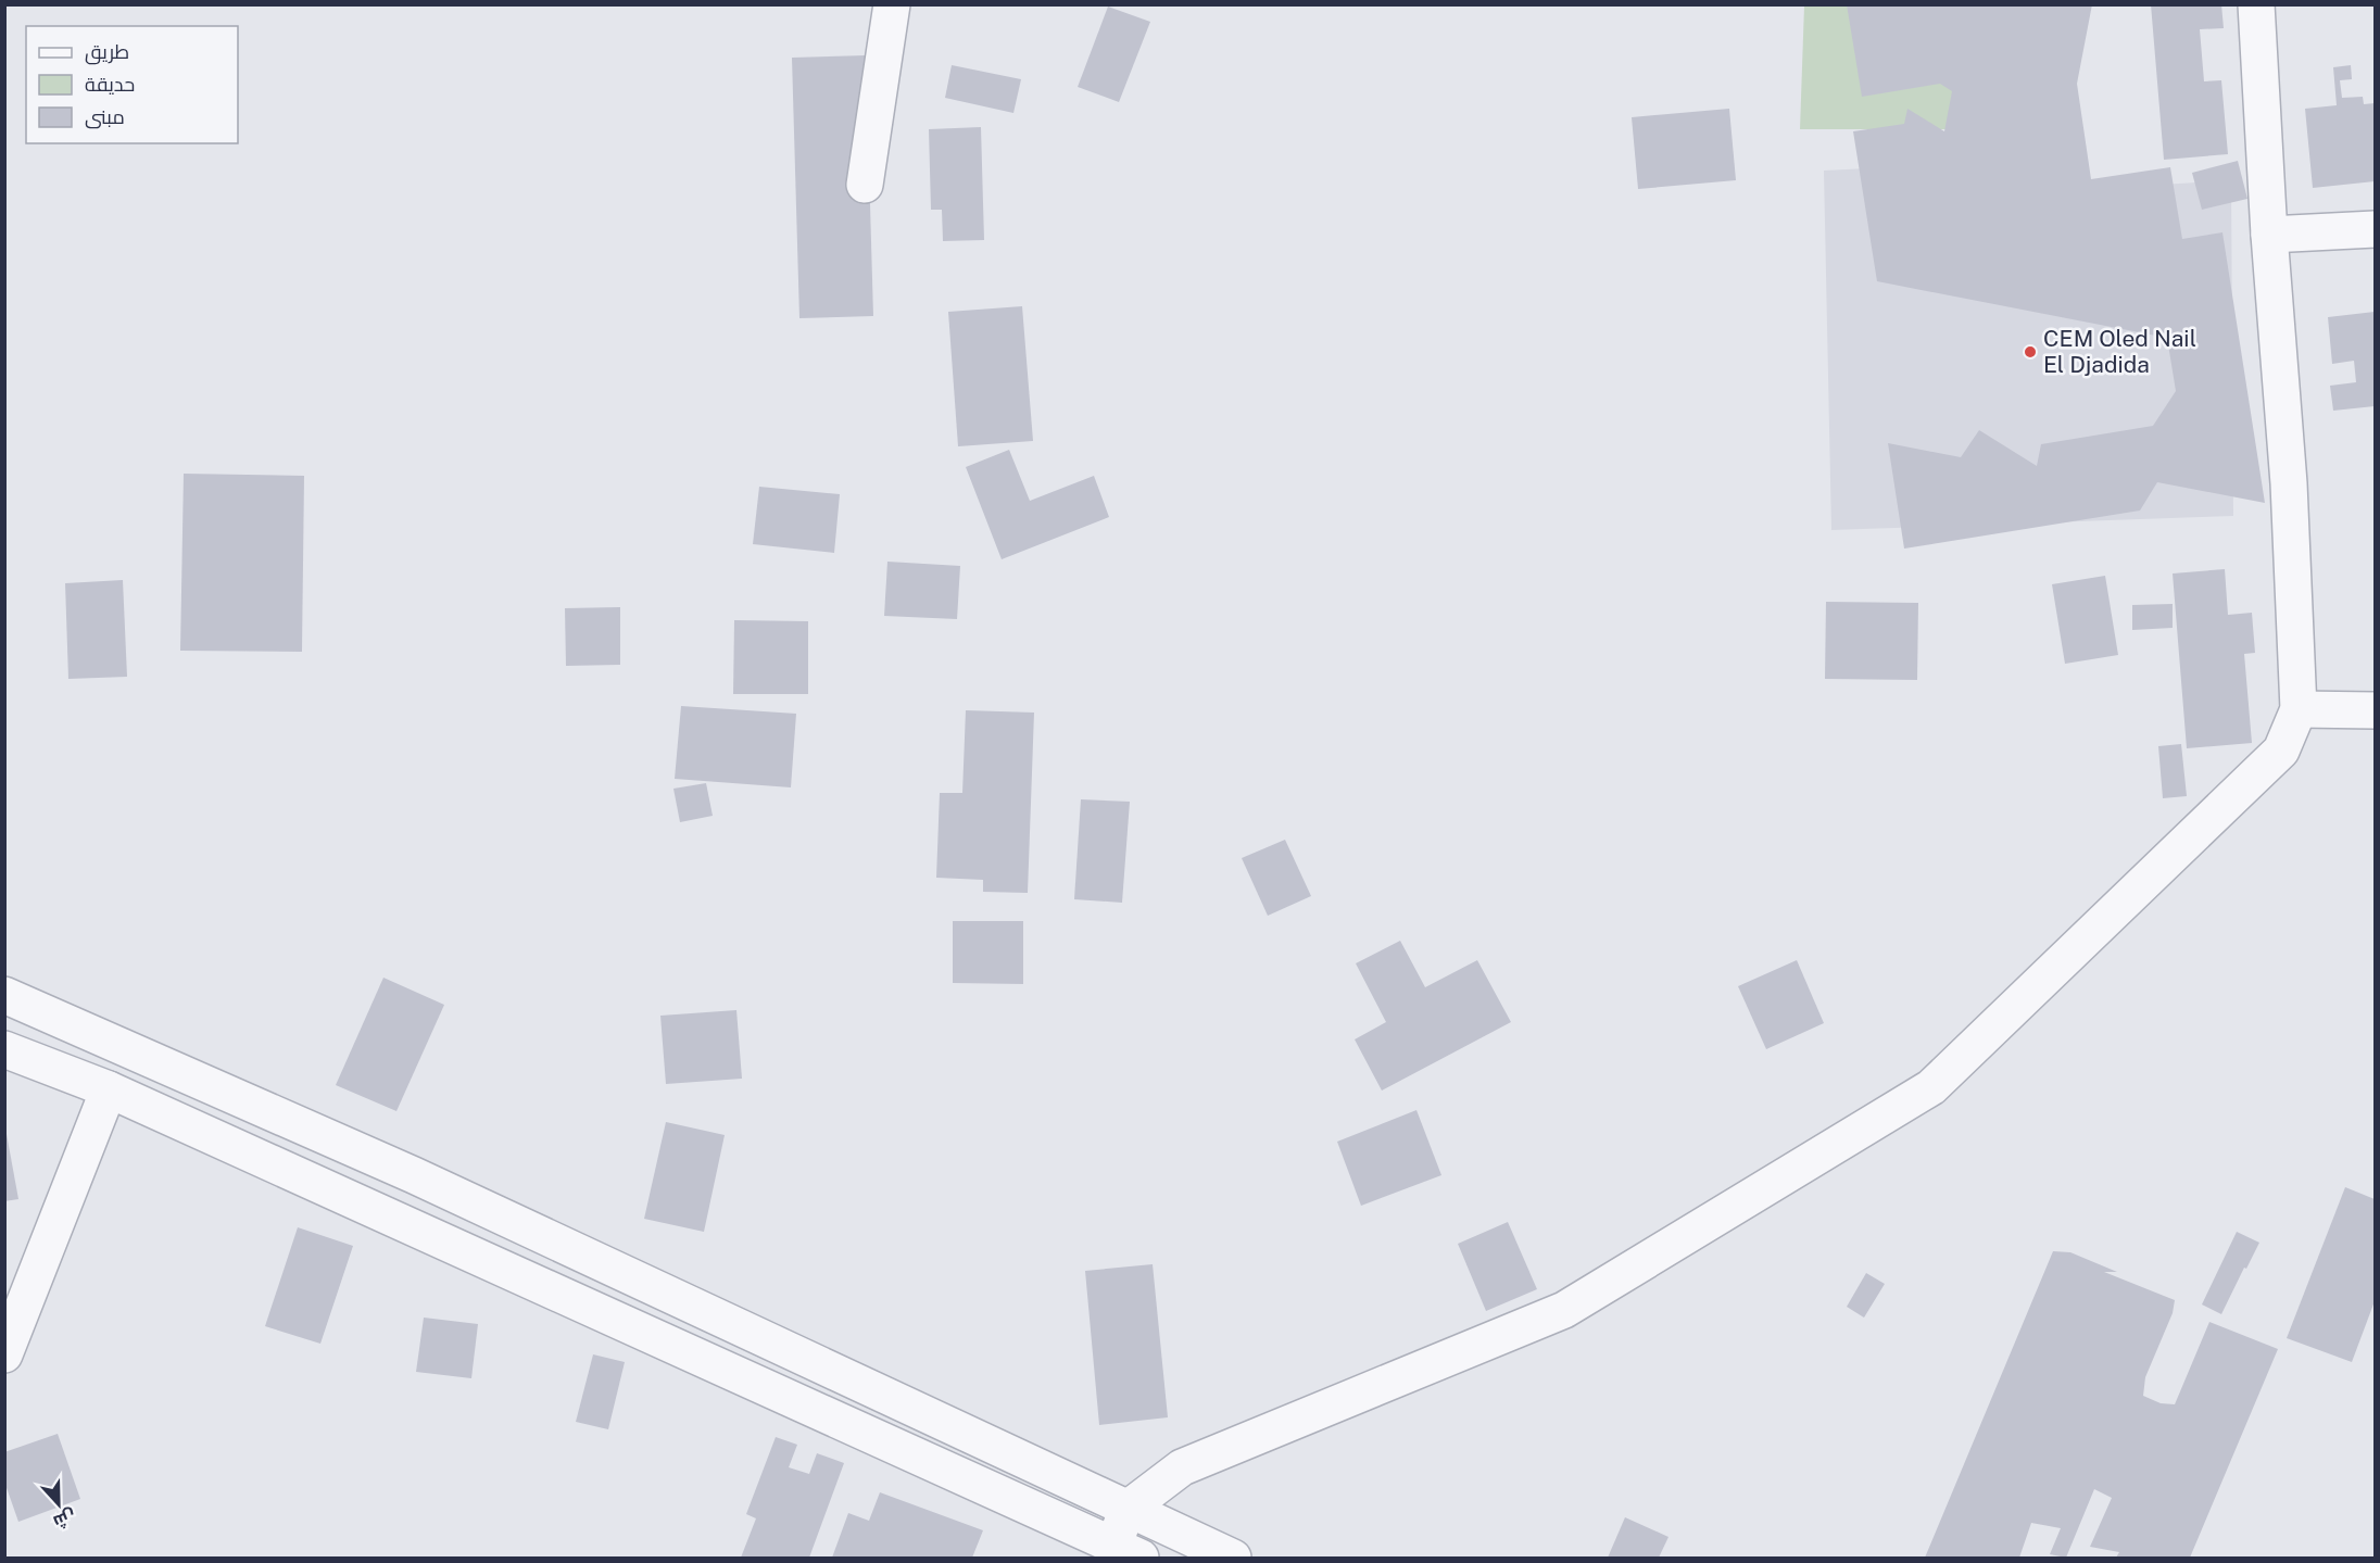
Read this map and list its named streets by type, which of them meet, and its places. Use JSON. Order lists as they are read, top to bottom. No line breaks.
{"places":["CEM Oled Nail El Djadida"],"legend":["طريق","حديقة","مبنى"],"north":"bottom"}
